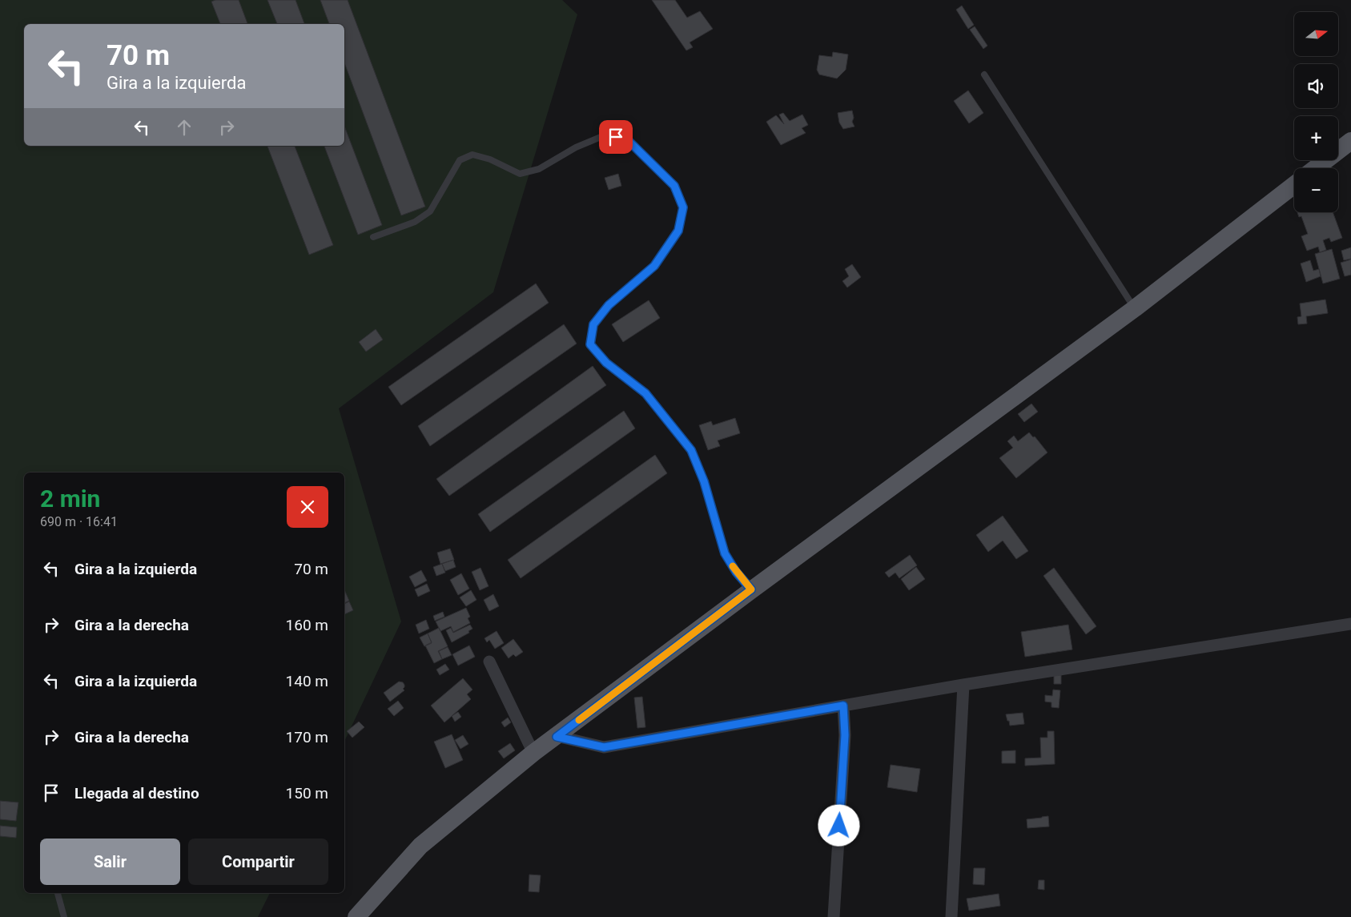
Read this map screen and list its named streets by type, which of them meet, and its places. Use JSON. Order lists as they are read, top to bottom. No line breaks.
{"north":"right","page":{"map_buttons":["+","−"],"turn":["70 m","Gira a la izquierda"],"heading":["2 min","690 m · 16:41"],"list":[{"name":"Gira a la izquierda","value":"70 m"},{"name":"Gira a la derecha","value":"160 m"},{"name":"Gira a la izquierda","value":"140 m"},{"name":"Gira a la derecha","value":"170 m"},{"name":"Llegada al destino","value":"150 m"}],"buttons":["Salir","Compartir"]}}
